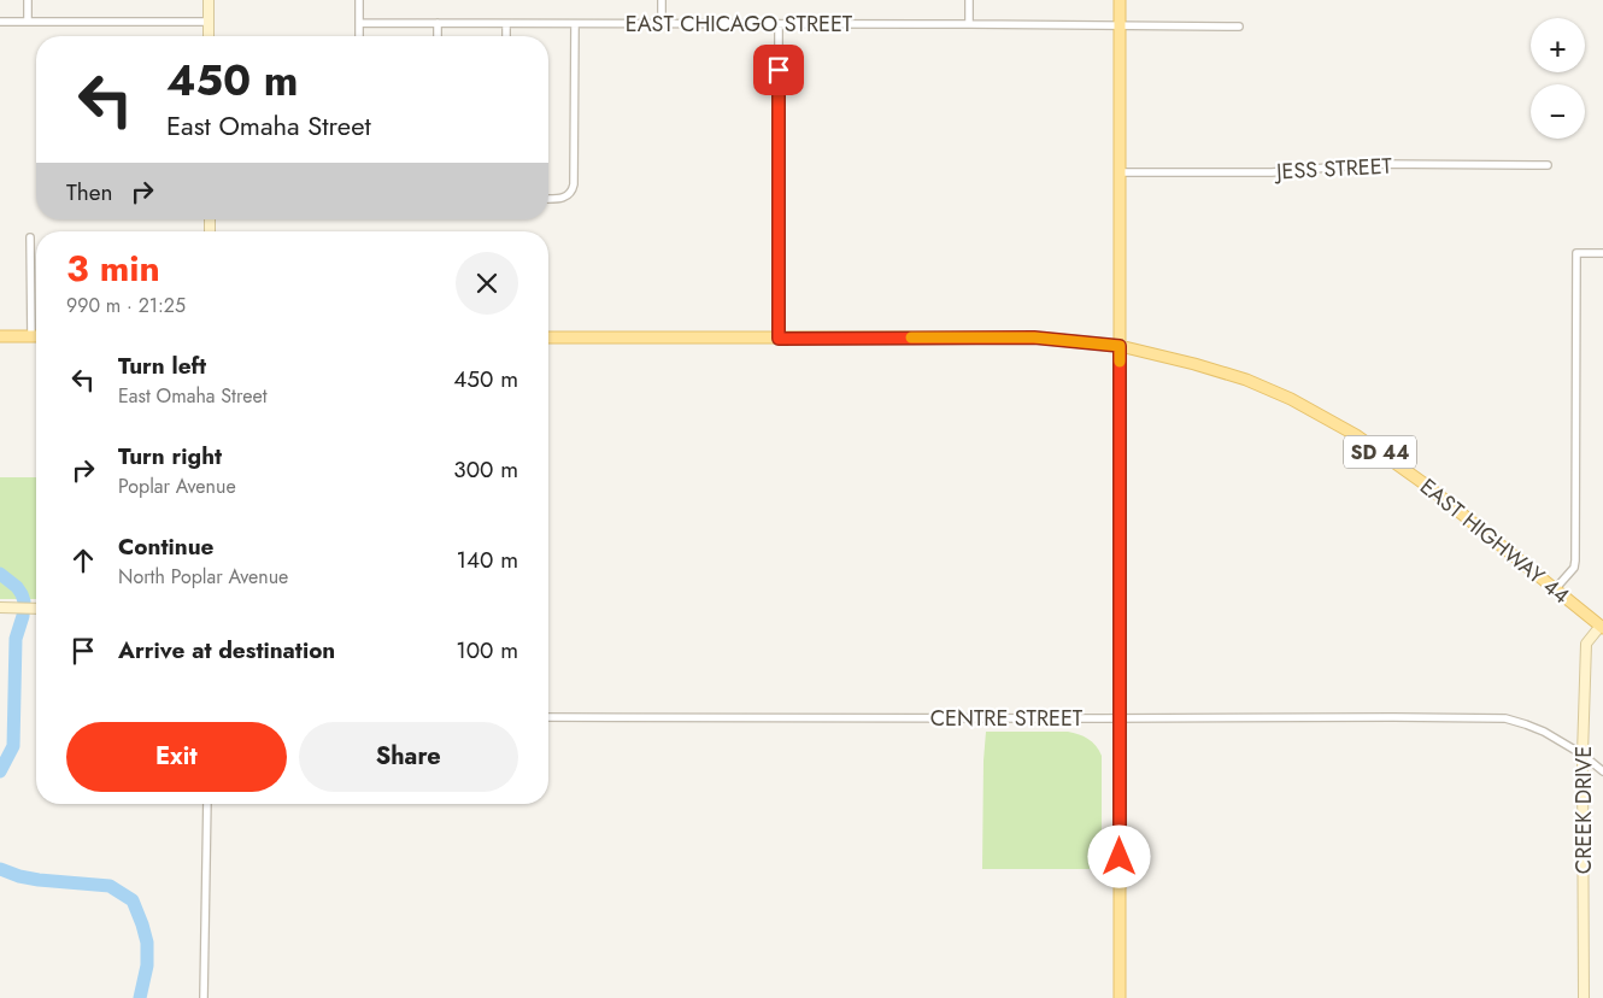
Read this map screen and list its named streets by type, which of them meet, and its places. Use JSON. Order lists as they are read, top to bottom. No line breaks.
{"streets":{"main road":["SD 44","EAST HIGHWAY 44"],"street":["EAST CHICAGO STREET","JESS STREET","CENTRE STREET","CREEK DRIVE"]},"crossings":[["SD 44","EAST HIGHWAY 44"],["EAST HIGHWAY 44","CREEK DRIVE"],["CENTRE STREET","CREEK DRIVE"]],"page":{"map_buttons":["+","−"],"turn":["450 m","East Omaha Street"],"then":"Then","heading":["3 min","990 m · 21:25"],"list":[{"name":"Turn left","note":"East Omaha Street","value":"450 m"},{"name":"Turn right","note":"Poplar Avenue","value":"300 m"},{"name":"Continue","note":"North Poplar Avenue","value":"140 m"},{"name":"Arrive at destination","value":"100 m"}],"buttons":["Exit","Share"]}}
